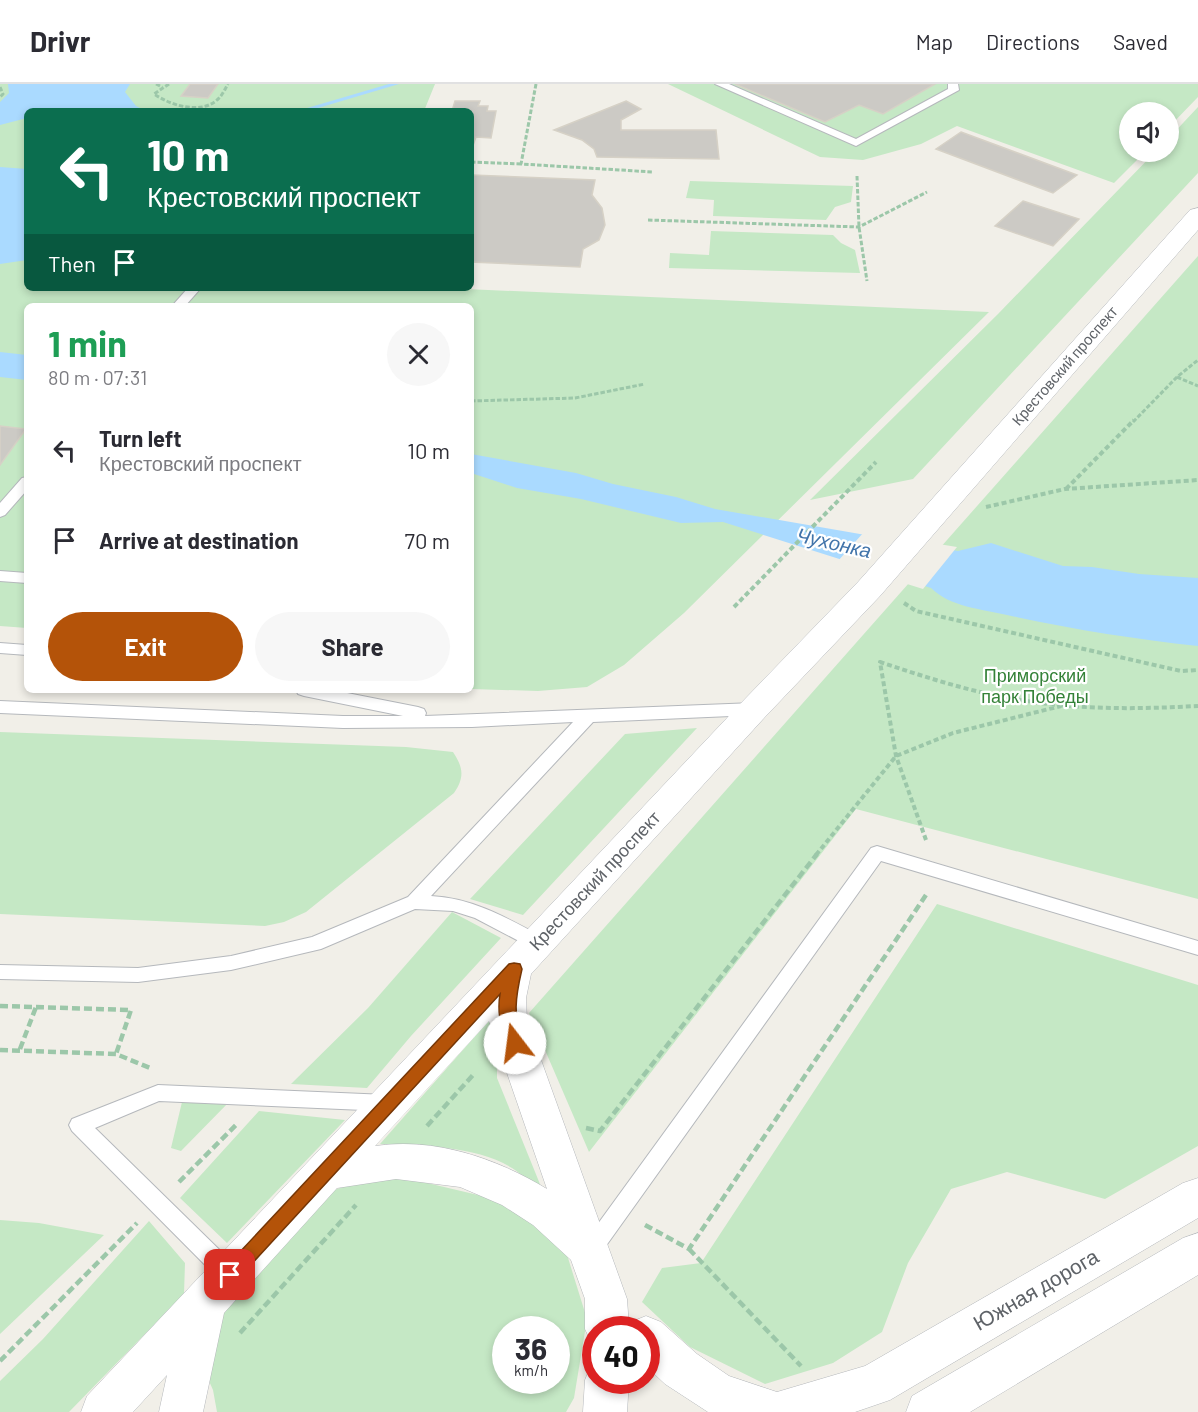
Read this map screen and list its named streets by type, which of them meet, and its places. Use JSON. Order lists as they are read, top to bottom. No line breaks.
{"streets":{"street":["Крестовский проспект","Южная дорога"]},"water":["Чухонка"],"parks":["Приморский парк Победы"],"page":{"header":"Drivr","nav":["Map","Directions","Saved"],"turn":["10 m","Крестовский проспект"],"then":"Then","heading":["1 min","80 m · 07:31"],"list":[{"name":"Turn left","note":"Крестовский проспект","value":"10 m"},{"name":"Arrive at destination","value":"70 m"}],"buttons":["Exit","Share"],"speed":"36 km/h","limit":"40"}}
